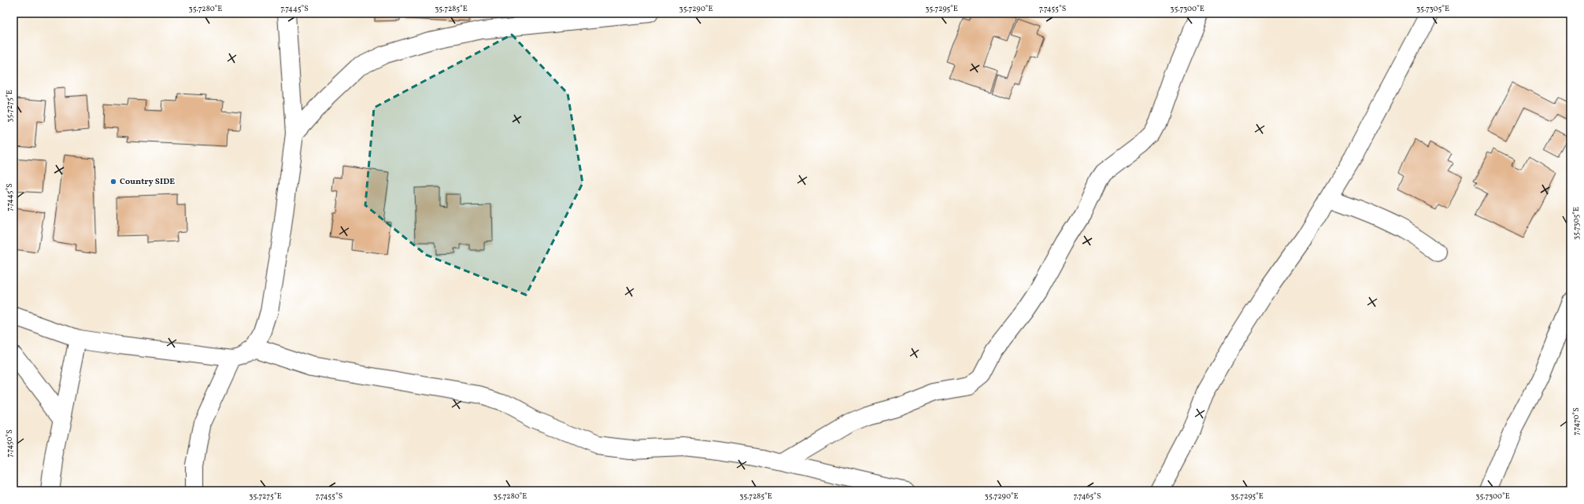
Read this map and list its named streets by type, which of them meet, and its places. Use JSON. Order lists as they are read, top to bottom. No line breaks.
{"places":["Country SIDE"],"coordinates":["35.7280°E","7.7445°S","35.7285°E","35.7290°E","35.7295°E","7.7455°S","35.7300°E","35.7305°E","35.7275°E","7.7470°S","7.7450°S","7.7465°S"]}
